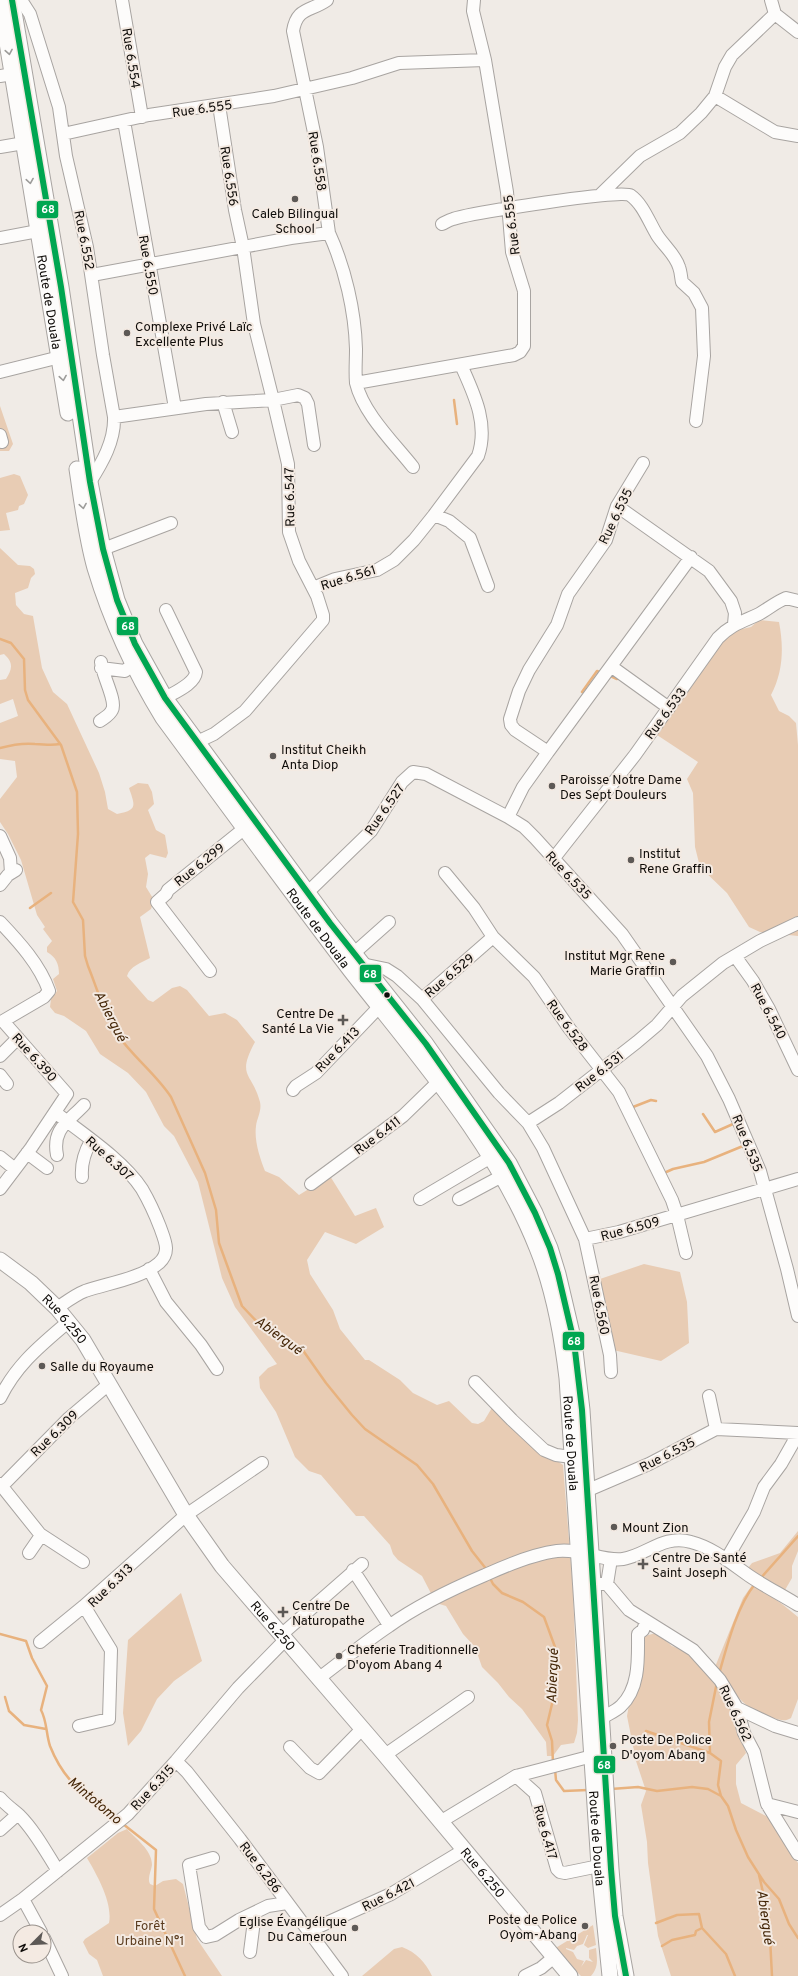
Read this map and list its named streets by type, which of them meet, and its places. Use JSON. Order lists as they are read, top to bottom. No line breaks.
{"streets":{"main road":["Route de Douala","Rue 6.250"],"street":["Rue 6.554","Rue 6.555","Rue 6.558","Rue 6.556","Rue 6.552","Rue 6.550","Rue 6.547","Rue 6.535","Rue 6.561","Rue 6.533","Rue 6.527","Rue 6.299","Rue 6.529","Rue 6.540","Rue 6.528","Rue 6.413","Rue 6.390","Rue 6.531","Rue 6.411","Rue 6.307","Rue 6.509","Rue 6.560","Rue 6.309","Rue 6.313","Rue 6.562","Rue 6.315","Rue 6.417","Rue 6.286","Rue 6.421"]},"crossings":[["Rue 6.554","Rue 6.555"],["Rue 6.555","Rue 6.558"],["Rue 6.555","Rue 6.556"],["Rue 6.555","Rue 6.552"],["Rue 6.555","Rue 6.550"],["Rue 6.555","Rue 6.561"],["Rue 6.556","Rue 6.547"],["Route de Douala","Rue 6.299"],["Route de Douala","Rue 6.529"],["Route de Douala","Rue 6.413"],["Route de Douala","Rue 6.411"],["Route de Douala","Rue 6.417"],["Rue 6.547","Rue 6.561"],["Rue 6.535","Rue 6.533"],["Rue 6.535","Rue 6.527"],["Rue 6.535","Rue 6.531"],["Rue 6.535","Rue 6.509"],["Rue 6.529","Rue 6.528"],["Rue 6.540","Rue 6.531"],["Rue 6.528","Rue 6.531"],["Rue 6.528","Rue 6.509"],["Rue 6.390","Rue 6.307"],["Rue 6.531","Rue 6.509"],["Rue 6.307","Rue 6.250"],["Rue 6.509","Rue 6.560"],["Rue 6.250","Rue 6.309"],["Rue 6.250","Rue 6.313"],["Rue 6.250","Rue 6.315"],["Rue 6.250","Rue 6.421"],["Rue 6.315","Rue 6.286"],["Rue 6.286","Rue 6.421"]],"water":["Abiergué","Mintotomo"],"parks":["Forêt Urbaine N°1"],"places":{"other":["Caleb Bilingual School","Complexe Privé Laïc Excellente Plus","Institut Cheikh Anta Diop","Paroisse Notre Dame Des Sept Douleurs","Institut Rene Graffin","Institut Mgr Rene Marie Graffin","Salle du Royaume","Mount Zion","Cheferie Traditionnelle D'oyom Abang 4","Poste De Police D'oyom Abang","Poste de Police Oyom-Abang","Eglise Évangélique Du Cameroun"],"health":["Centre De Santé La Vie","Centre De Santé Saint Joseph","Centre De Naturopathe"]},"lines":["transit line 68"],"north":"bottom left"}
